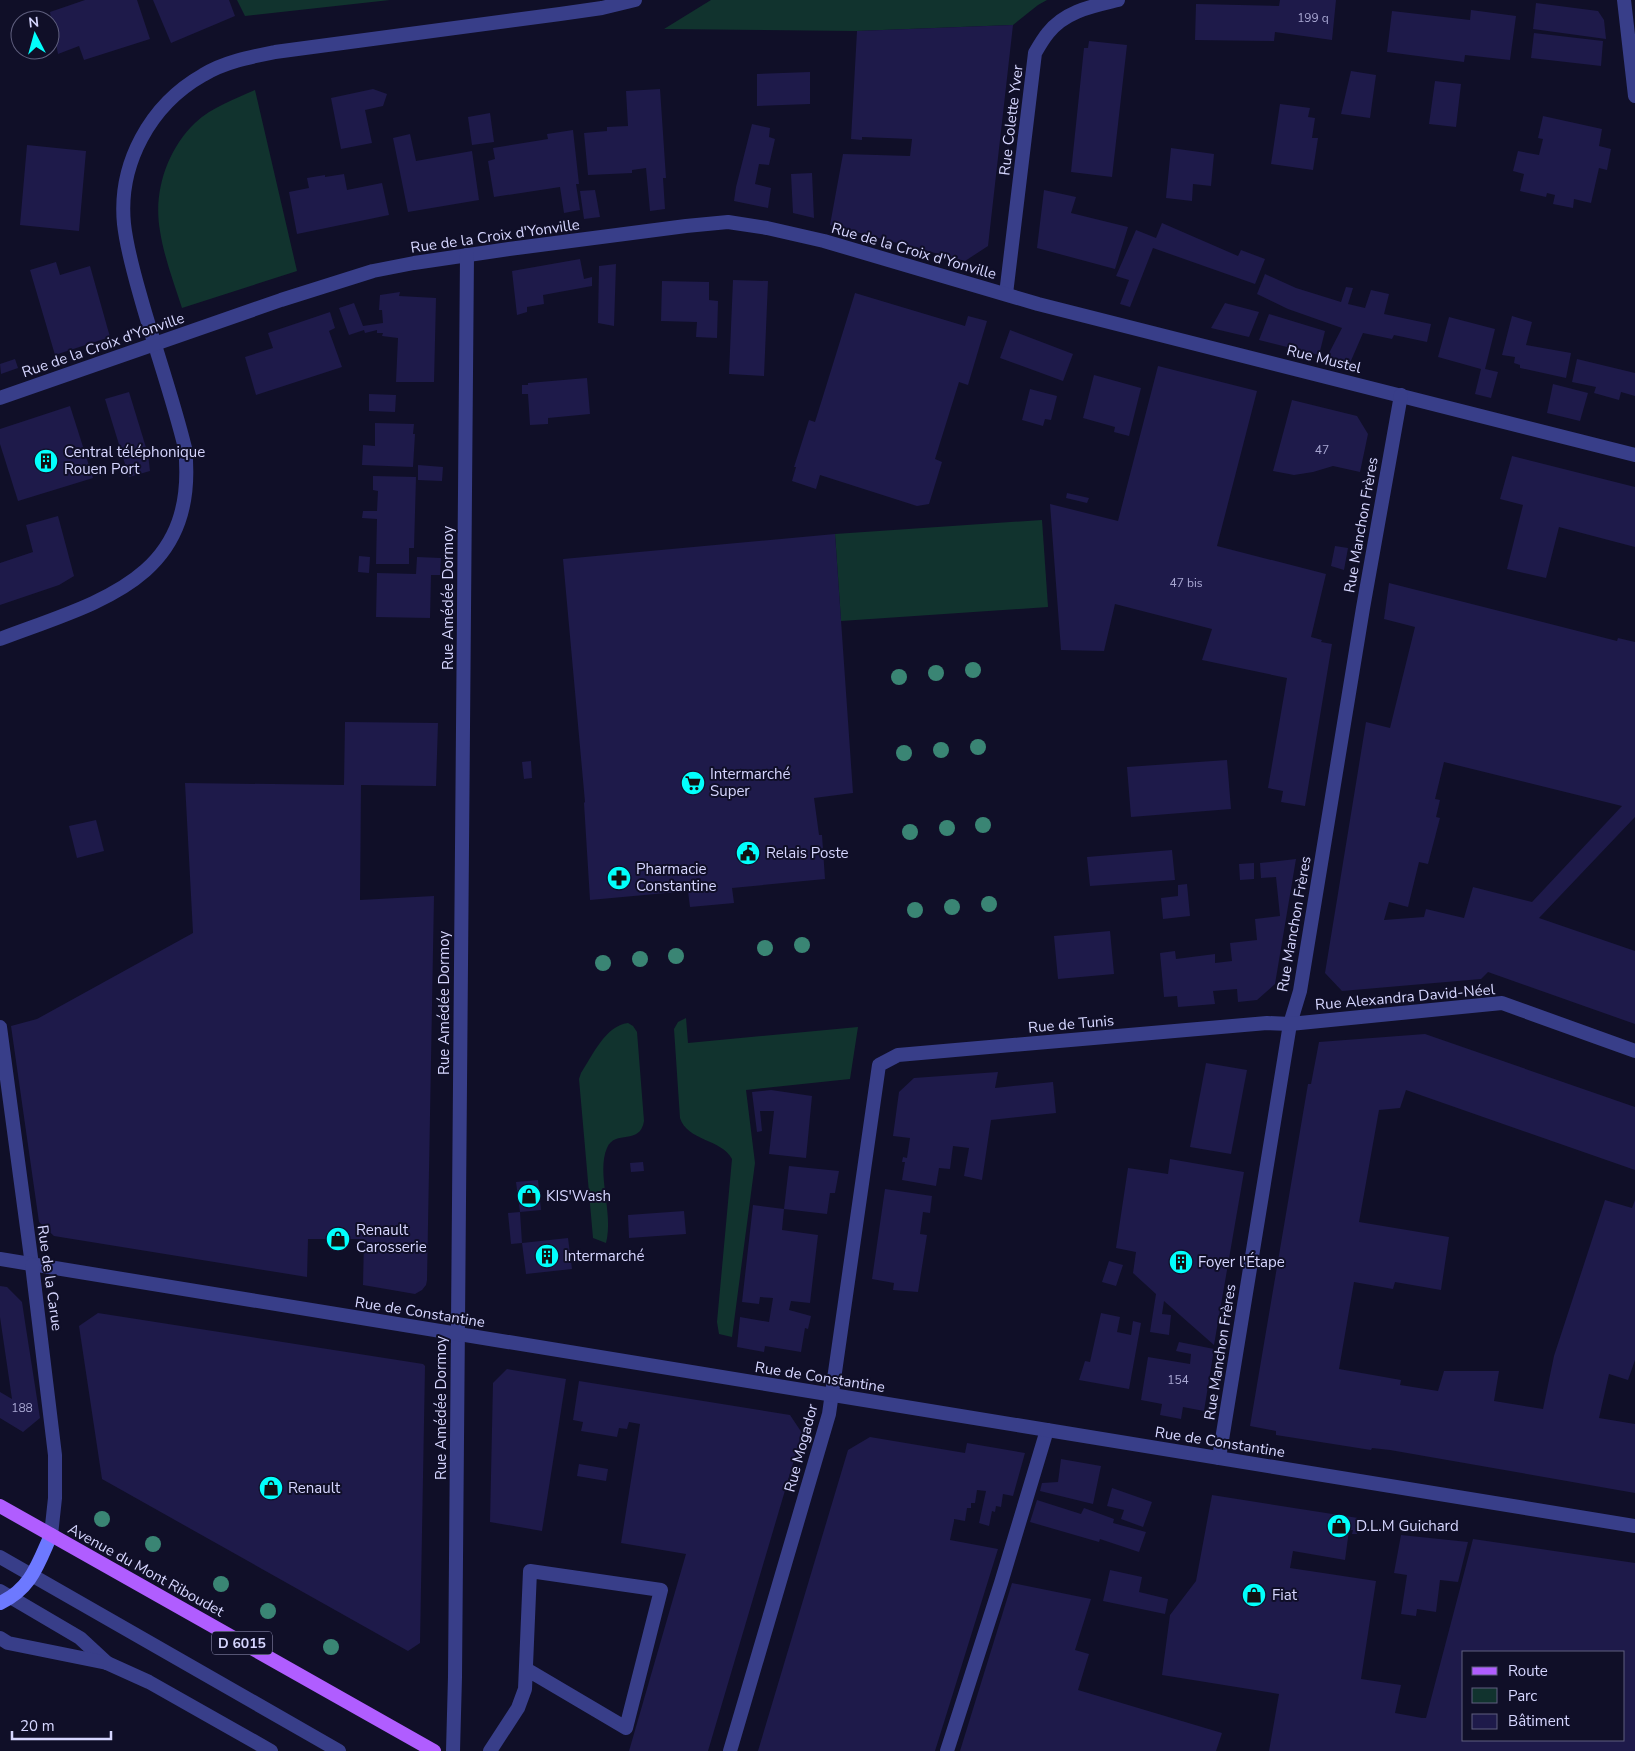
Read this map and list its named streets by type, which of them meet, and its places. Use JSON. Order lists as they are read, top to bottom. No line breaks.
{"streets":{"main road":["Avenue du Mont Riboudet","D 6015"],"street":["Rue Colette Yver","Rue de la Croix d'Yonville","Rue Mustel","Rue Manchon Frères","Rue Amédée Dormoy","Rue Alexandra David-Néel","Rue de Tunis","Rue de la Carue","Rue de Constantine","Rue Mogador"]},"crossings":[["Rue Colette Yver","Rue de la Croix d'Yonville"],["Rue Colette Yver","Rue Mustel"],["Rue de la Croix d'Yonville","Rue Mustel"],["Rue de la Croix d'Yonville","Rue Amédée Dormoy"],["Rue Mustel","Rue Manchon Frères"],["Rue Manchon Frères","Rue Alexandra David-Néel"],["Rue Manchon Frères","Rue de Tunis"],["Rue Manchon Frères","Rue de Constantine"],["Rue Amédée Dormoy","Rue de Constantine"],["Rue Alexandra David-Néel","Rue de Tunis"],["Rue de Tunis","Rue Mogador"],["Rue de la Carue","Rue de Constantine"],["Rue de la Carue","Avenue du Mont Riboudet"],["Rue de Constantine","Rue Mogador"]],"places":{"building":["Central téléphonique Rouen Port","Intermarché","Foyer l'Étape"],"supermarket":["Intermarché Super"],"public building":["Relais Poste"],"pharmacy":["Pharmacie Constantine"],"shop":["KIS'Wash","Renault Carosserie","Renault","D.L.M Guichard","Fiat"]},"house_numbers":["199 q","47","47 bis","154","188"],"legend":["Route","Parc","Bâtiment"],"scale_bar":"20 m","north":"top"}
